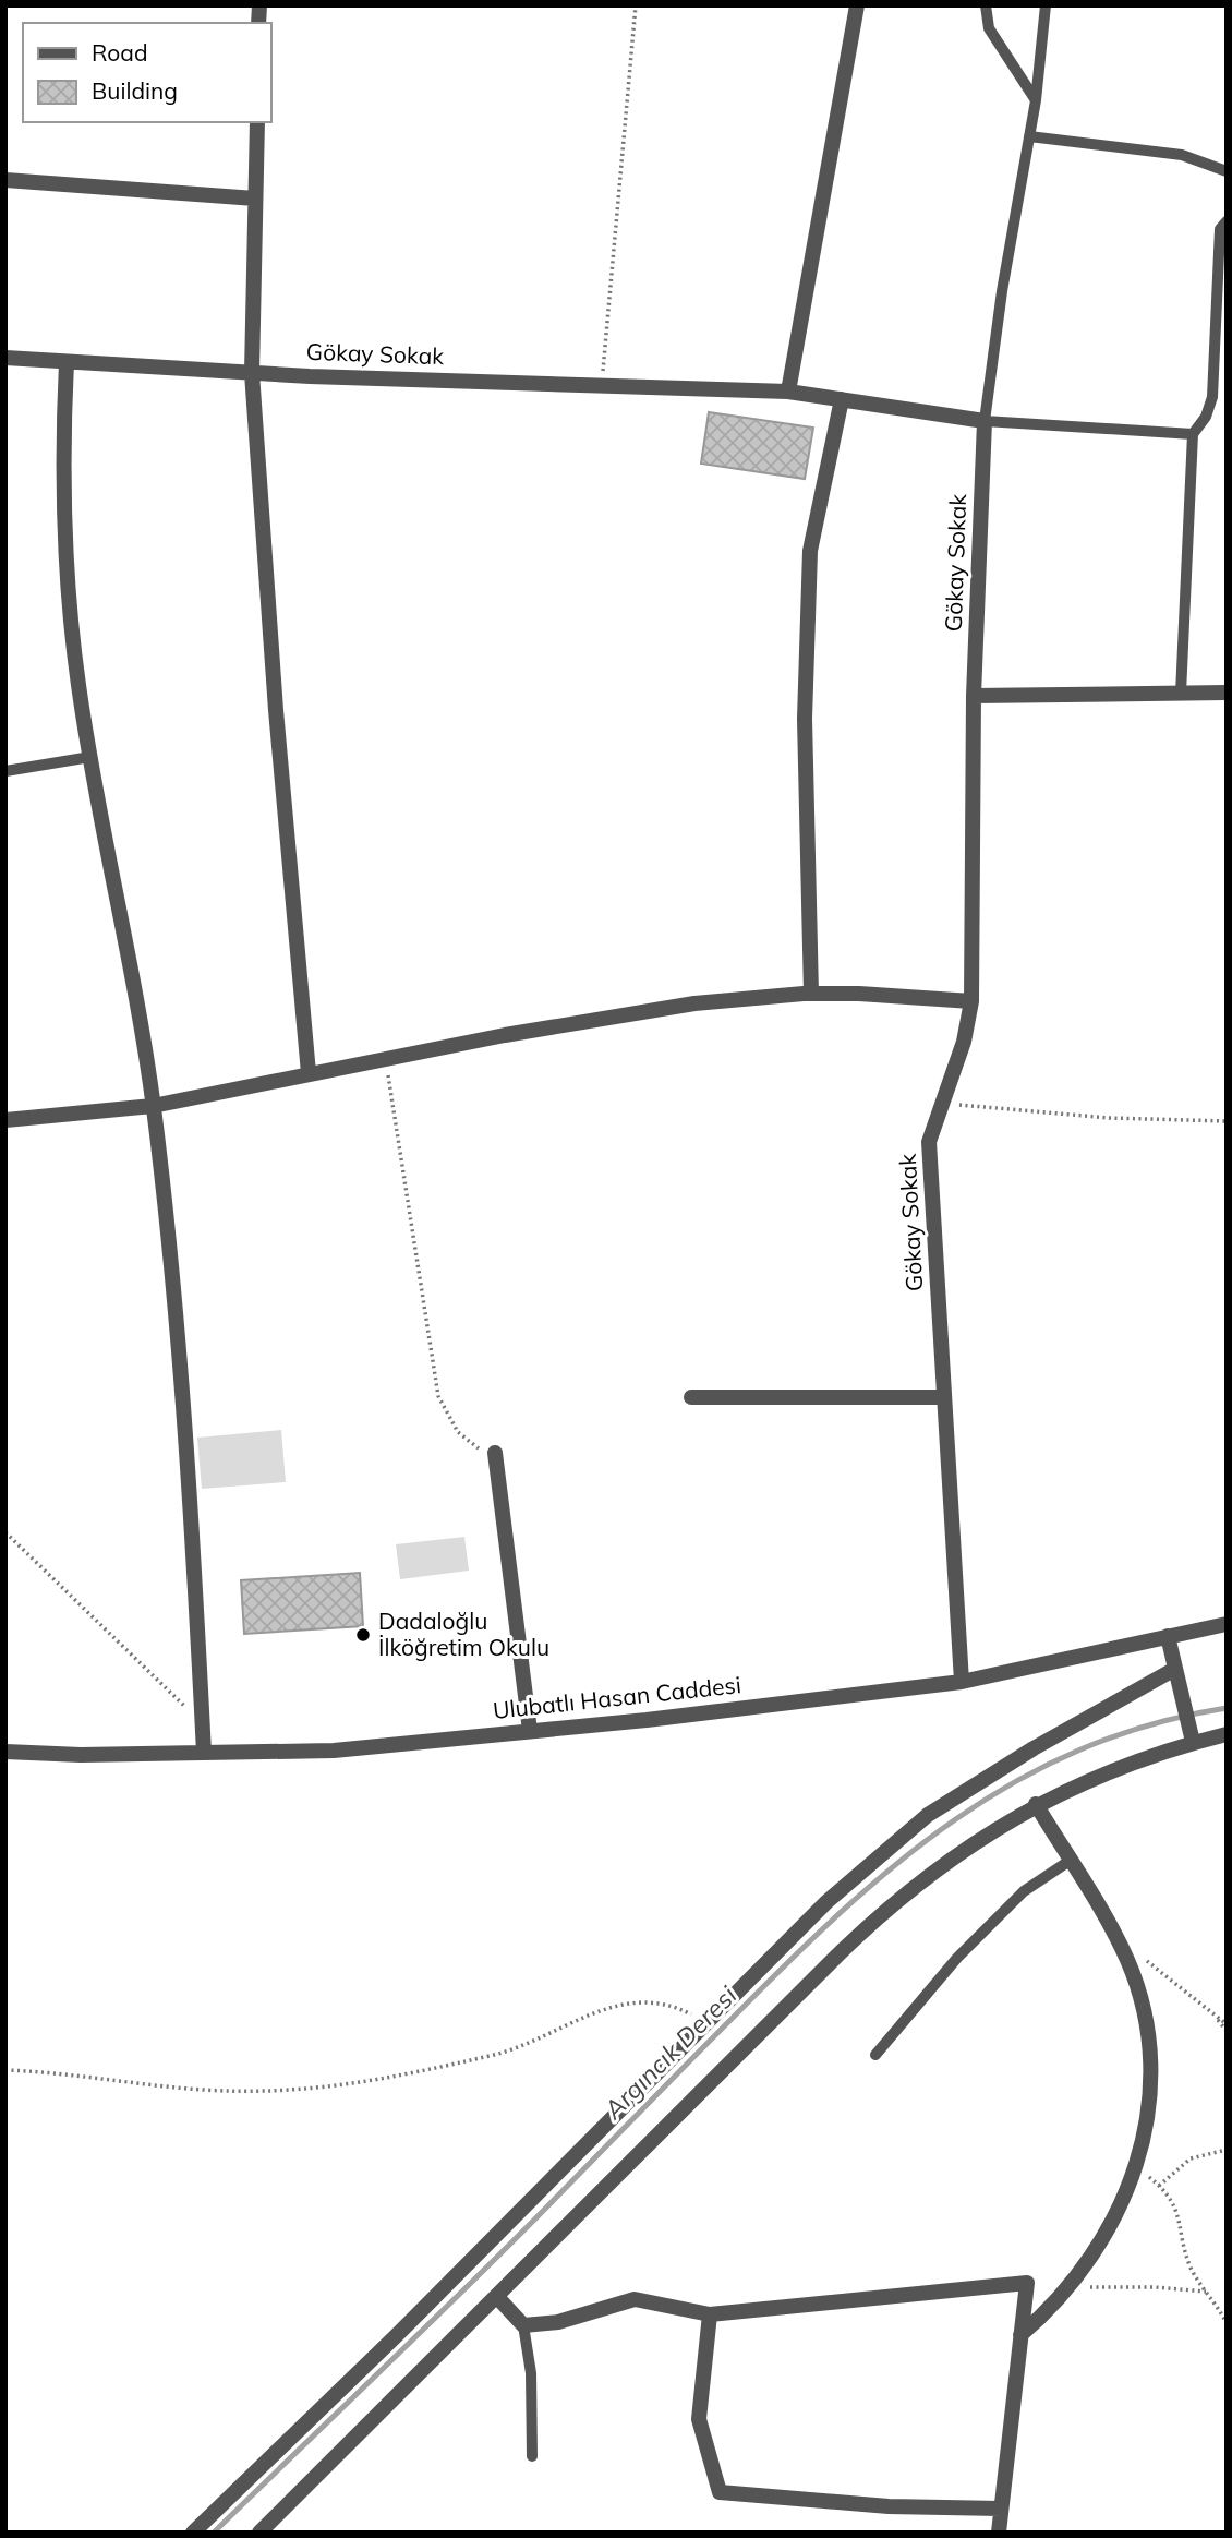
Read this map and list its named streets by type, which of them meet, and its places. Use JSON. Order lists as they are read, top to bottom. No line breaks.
{"streets":{"street":["Gökay Sokak","Ulubatlı Hasan Caddesi"]},"crossings":[["Gökay Sokak","Ulubatlı Hasan Caddesi"]],"water":["Argıncık Deresi"],"places":["Dadaloğlu İlköğretim Okulu"],"legend":["Road","Building"]}
